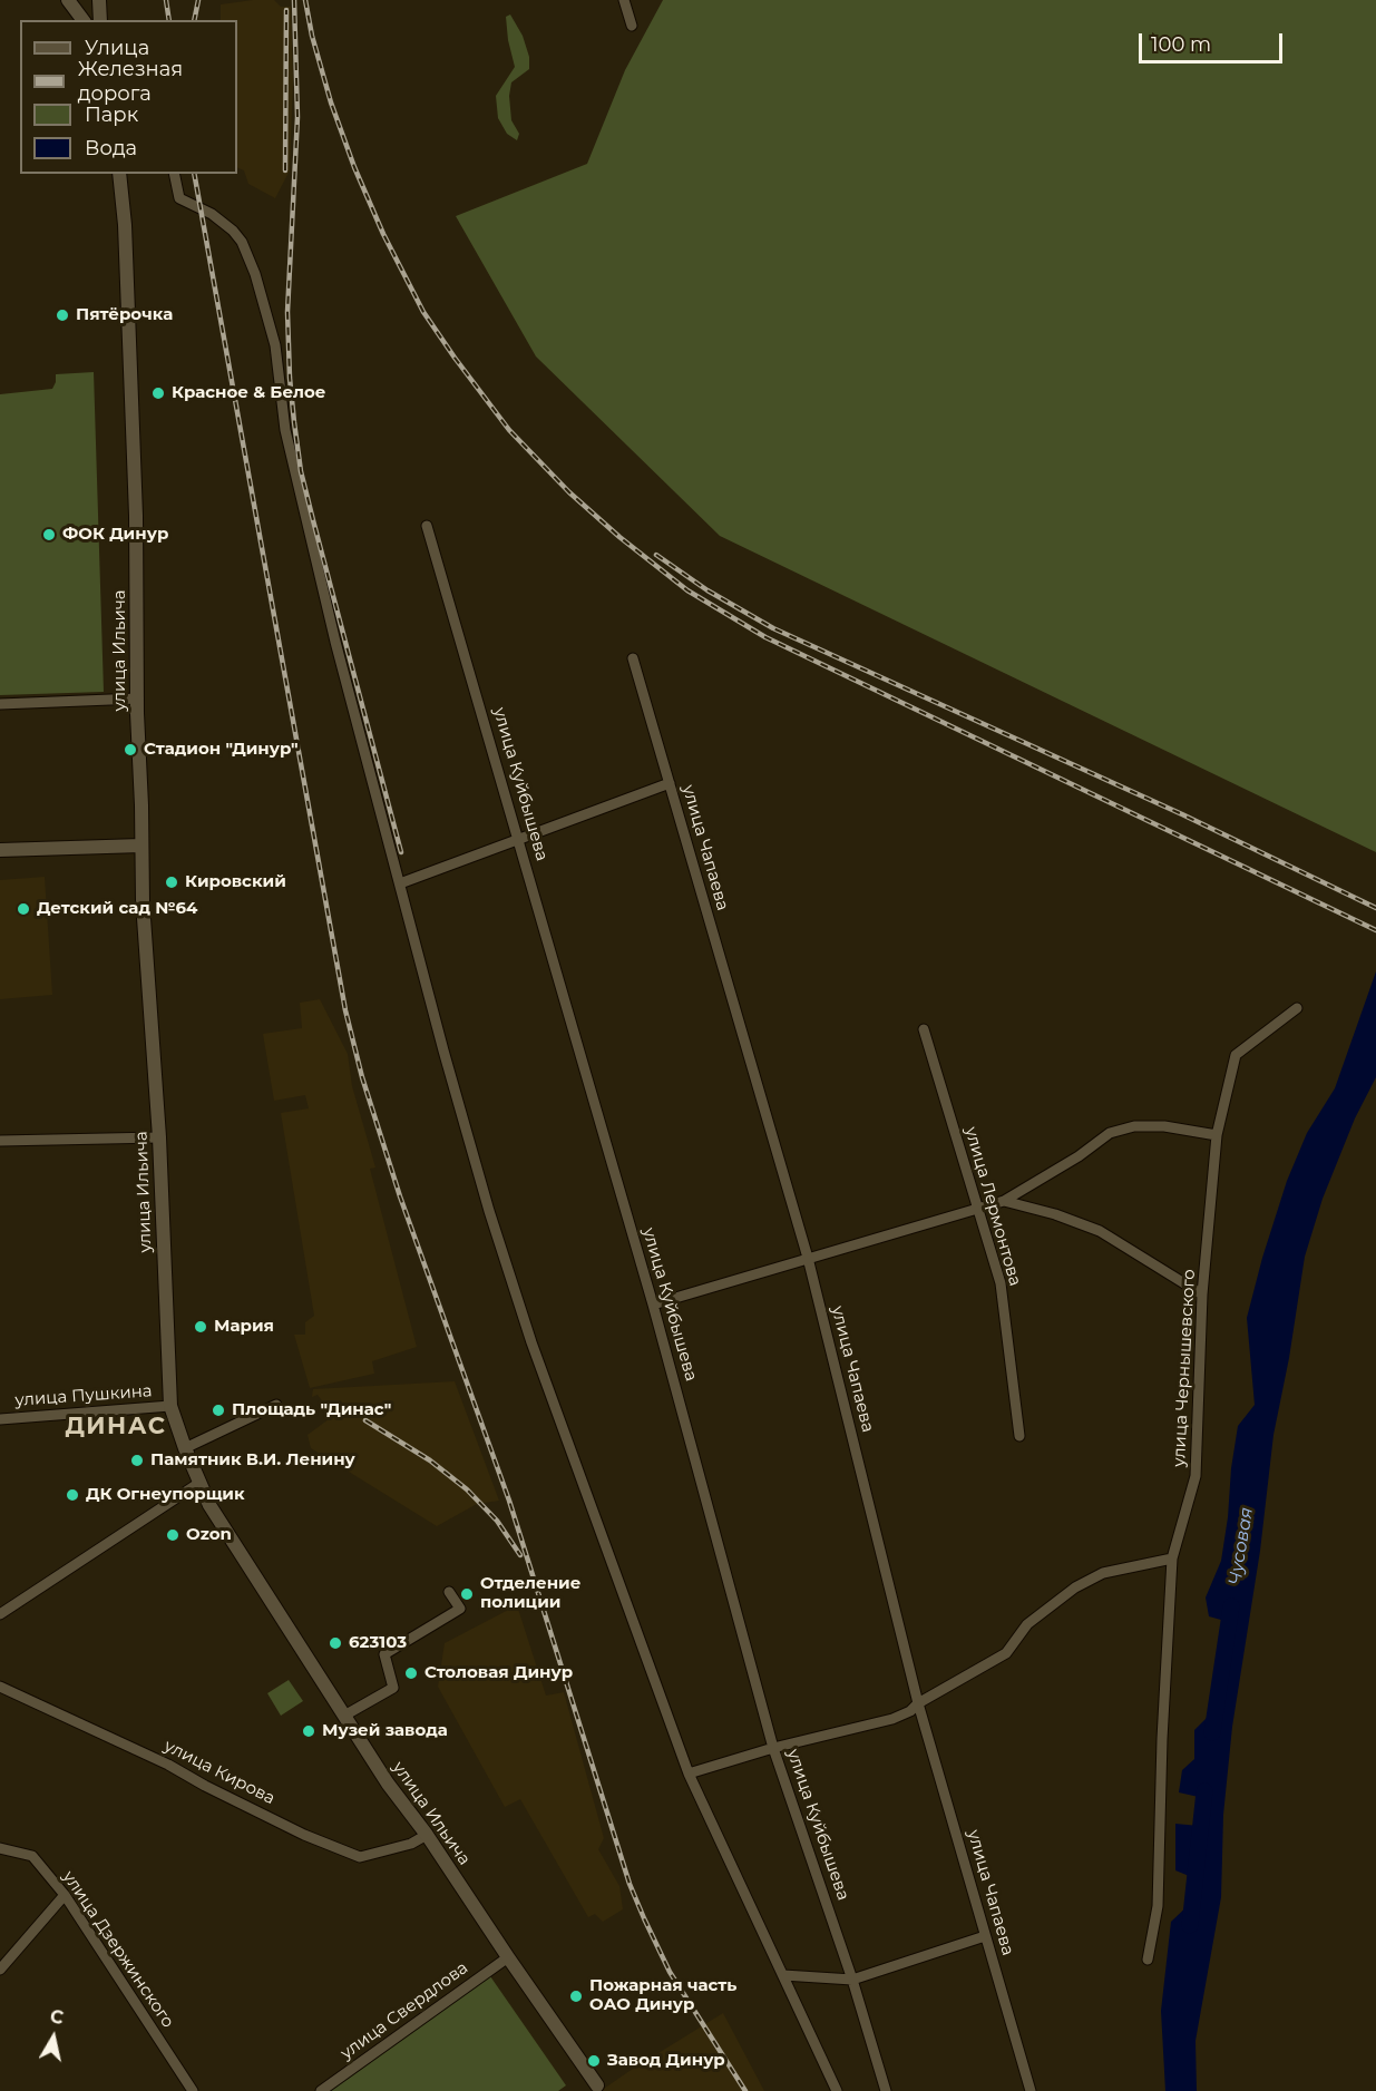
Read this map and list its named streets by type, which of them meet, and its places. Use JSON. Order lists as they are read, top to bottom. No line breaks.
{"streets":{"street":["улица Ильича","улица Куйбышева","улица Чапаева","улица Лермонтова","улица Чернышевского","улица Пушкина","улица Кирова","улица Дзержинского","улица Свердлова"]},"crossings":[["улица Ильича","улица Пушкина"],["улица Ильича","улица Кирова"],["улица Ильича","улица Свердлова"]],"districts":["ДИНАС"],"water":["Чусовая"],"places":["Пятёрочка","Красное & Белое","ФОК Динур","Стадион \"Динур\"","Кировский","Детский сад №64","Мария","Площадь \"Динас\"","Памятник В.И. Ленину","ДК Огнеупорщик","Ozon","Отделение полиции","623103","Столовая Динур","Музей завода","Пожарная часть ОАО Динур","Завод Динур"],"legend":["Улица","Железная дорога","Парк","Вода"],"scale_bar":"100 m","north":"top"}
